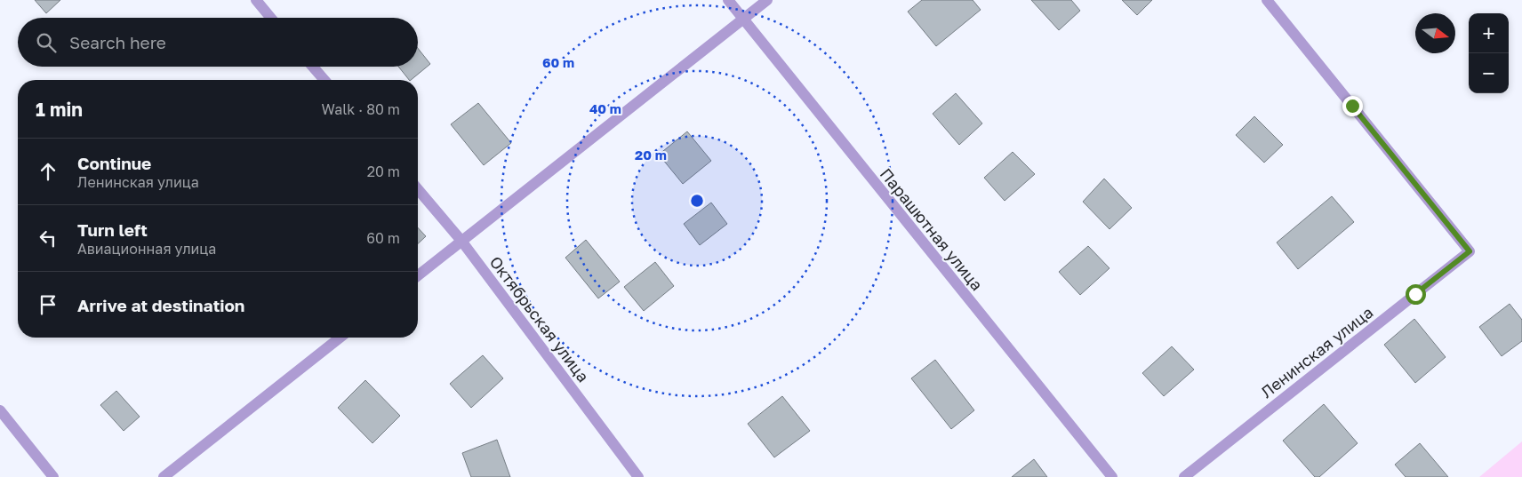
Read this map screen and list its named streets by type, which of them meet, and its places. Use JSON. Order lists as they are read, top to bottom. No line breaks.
{"streets":{"street":["Парашютная улица","Октябрьская улица","Ленинская улица"]},"north":"right","page":{"map_buttons":["+","−"],"search":"Search here","heading":["1 min","Walk · 80 m"],"list":[["Continue","Ленинская улица","20 m"],["Turn left","Авиационная улица","60 m"],"Arrive at destination"]},"rings":["60 m","40 m","20 m"]}
